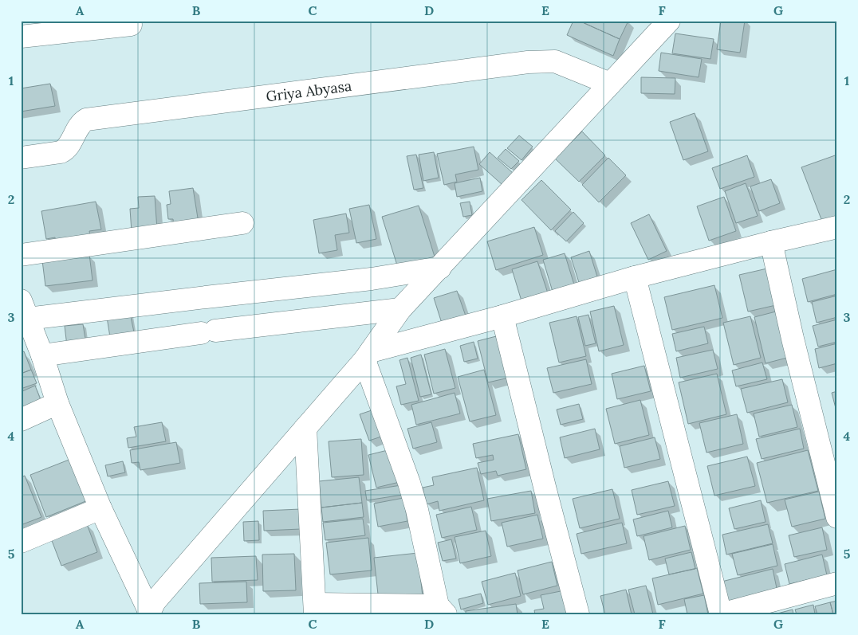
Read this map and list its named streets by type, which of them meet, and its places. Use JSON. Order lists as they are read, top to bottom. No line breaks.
{"streets":{"street":["Griya Abyasa"]},"grid":{"columns":["A","B","C","D","E","F","G"],"rows":["1","2","3","4","5"]}}
